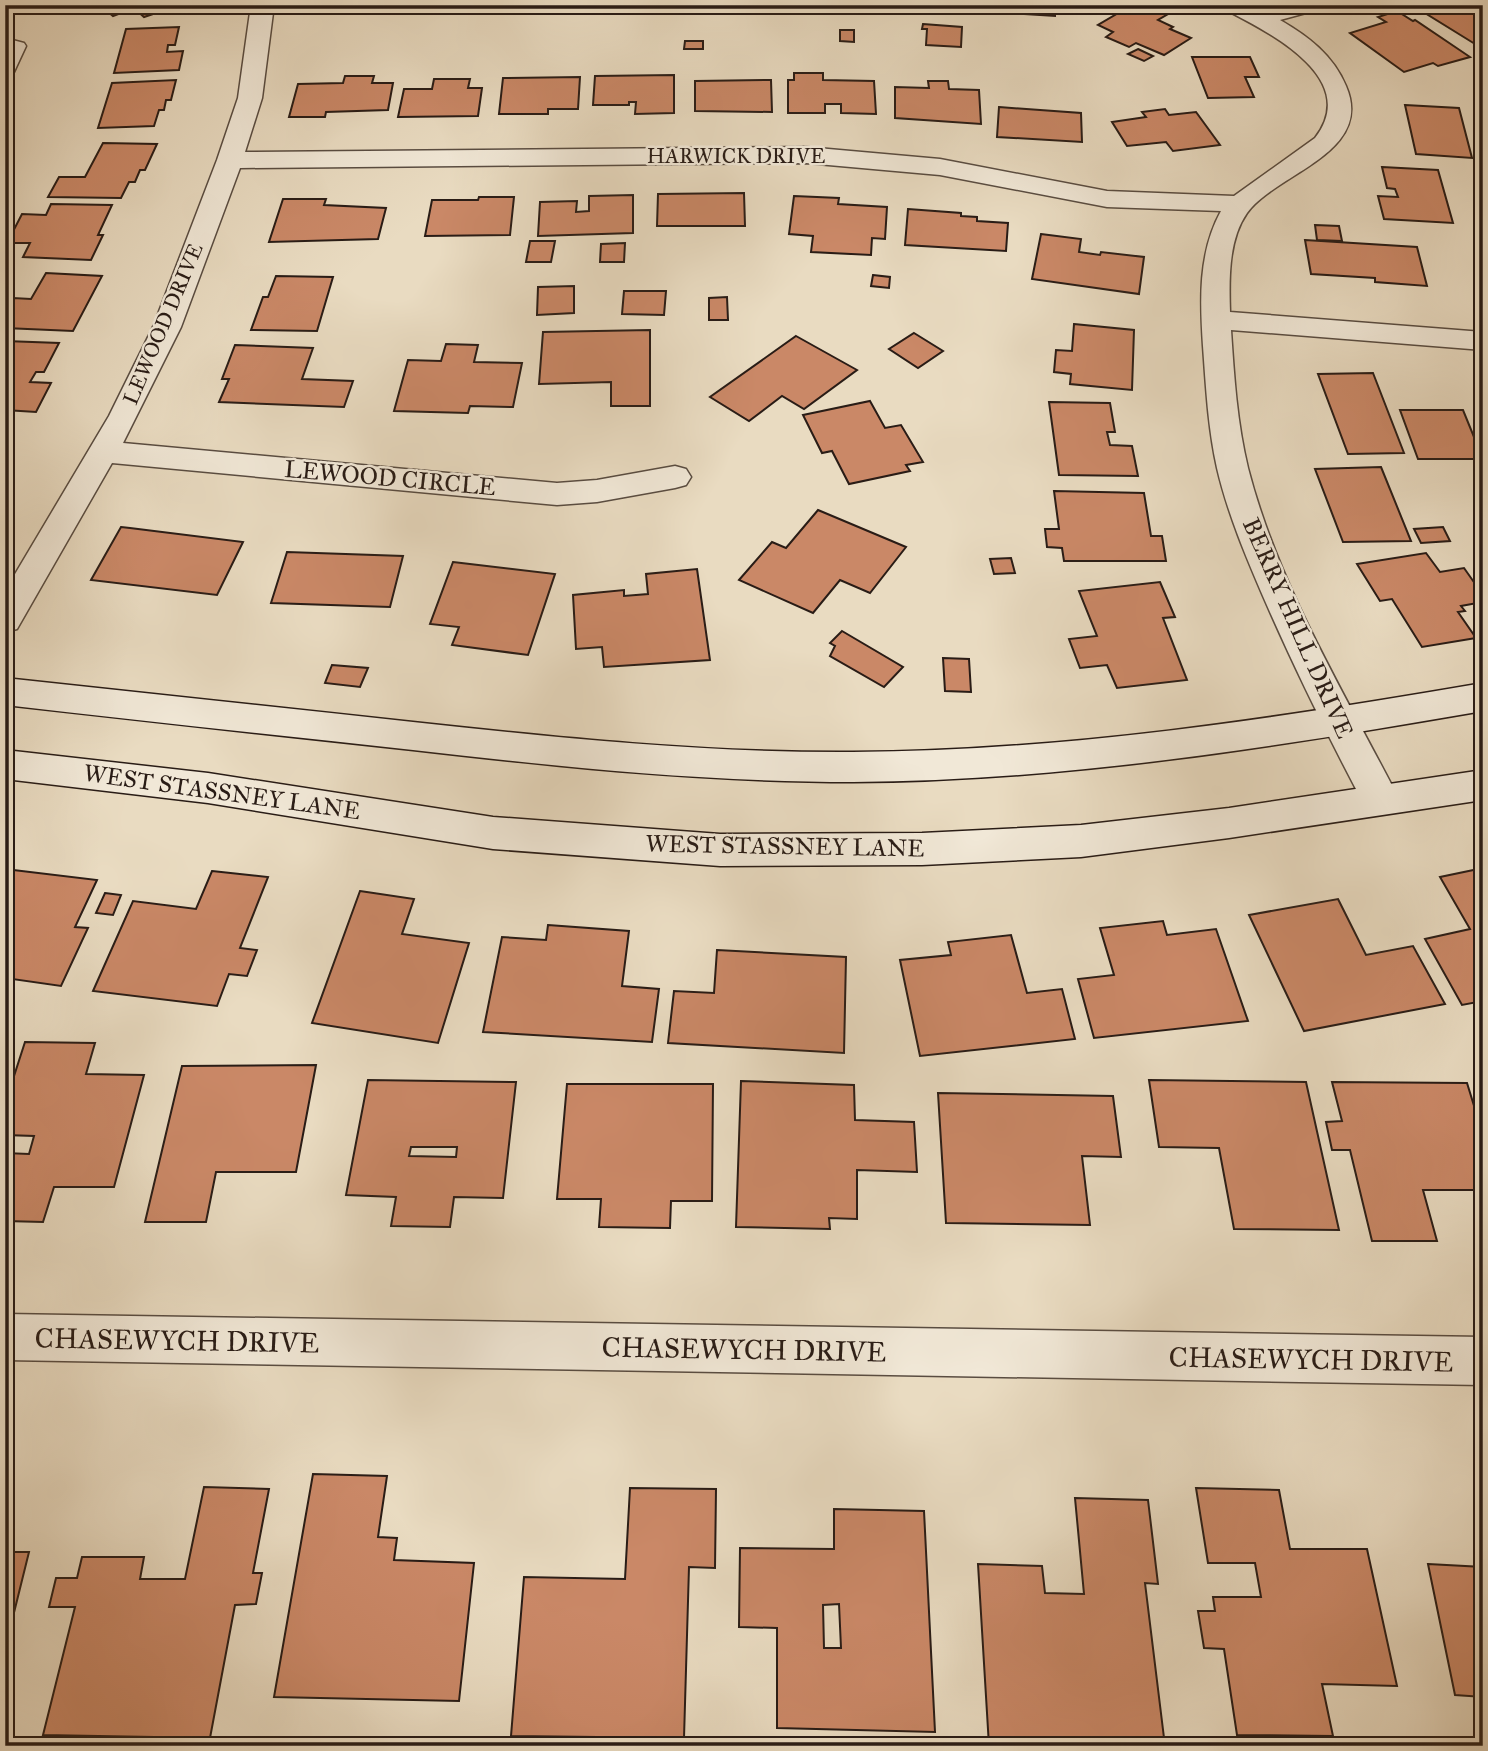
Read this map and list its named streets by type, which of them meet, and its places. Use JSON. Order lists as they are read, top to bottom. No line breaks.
{"streets":{"street":["HARWICK DRIVE","LEWOOD DRIVE","LEWOOD CIRCLE","BERRY HILL DRIVE","WEST STASSNEY LANE","CHASEWYCH DRIVE"]},"crossings":[["HARWICK DRIVE","LEWOOD DRIVE"],["HARWICK DRIVE","BERRY HILL DRIVE"],["LEWOOD DRIVE","LEWOOD CIRCLE"],["BERRY HILL DRIVE","WEST STASSNEY LANE"]]}
